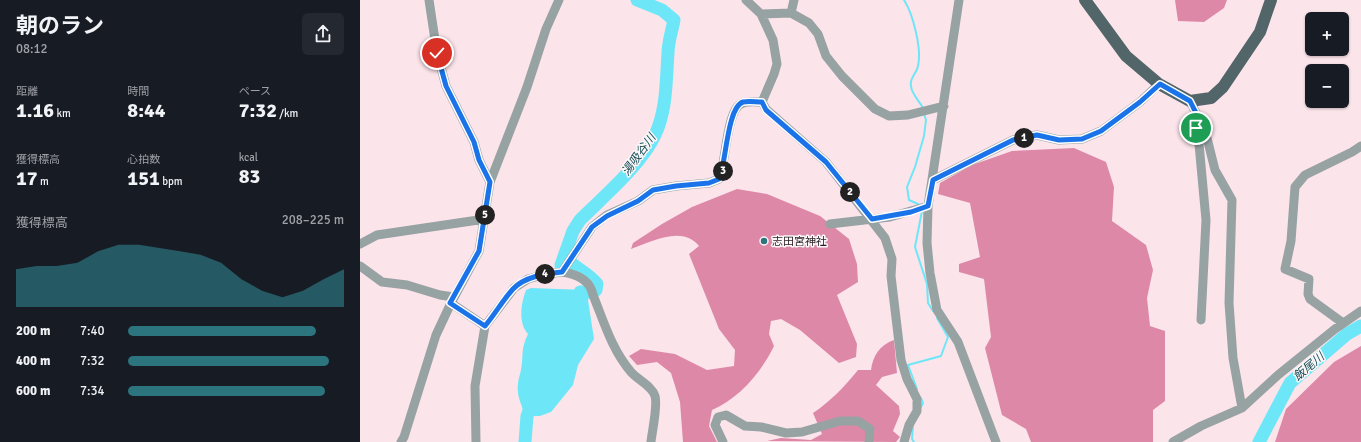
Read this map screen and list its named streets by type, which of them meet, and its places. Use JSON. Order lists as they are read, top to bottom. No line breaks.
{"water":["湯吸谷川","飯尾川"],"places":["志田宮神社"],"page":{"heading":["朝のラン","08:12"],"map_buttons":["+","−"],"stats":[["距離","1.16 km"],["時間","8:44"],["ペース","7:32 /km"],["獲得標高","17 m"],["心拍数","151 bpm"],["kcal","83"]],"pins":["1","3","2","5","4"],"chart":["獲得標高","208–225 m"],"list":[{"name":"200 m","note":"7:40"},{"name":"400 m","note":"7:32"},{"name":"600 m","note":"7:34"}]}}
